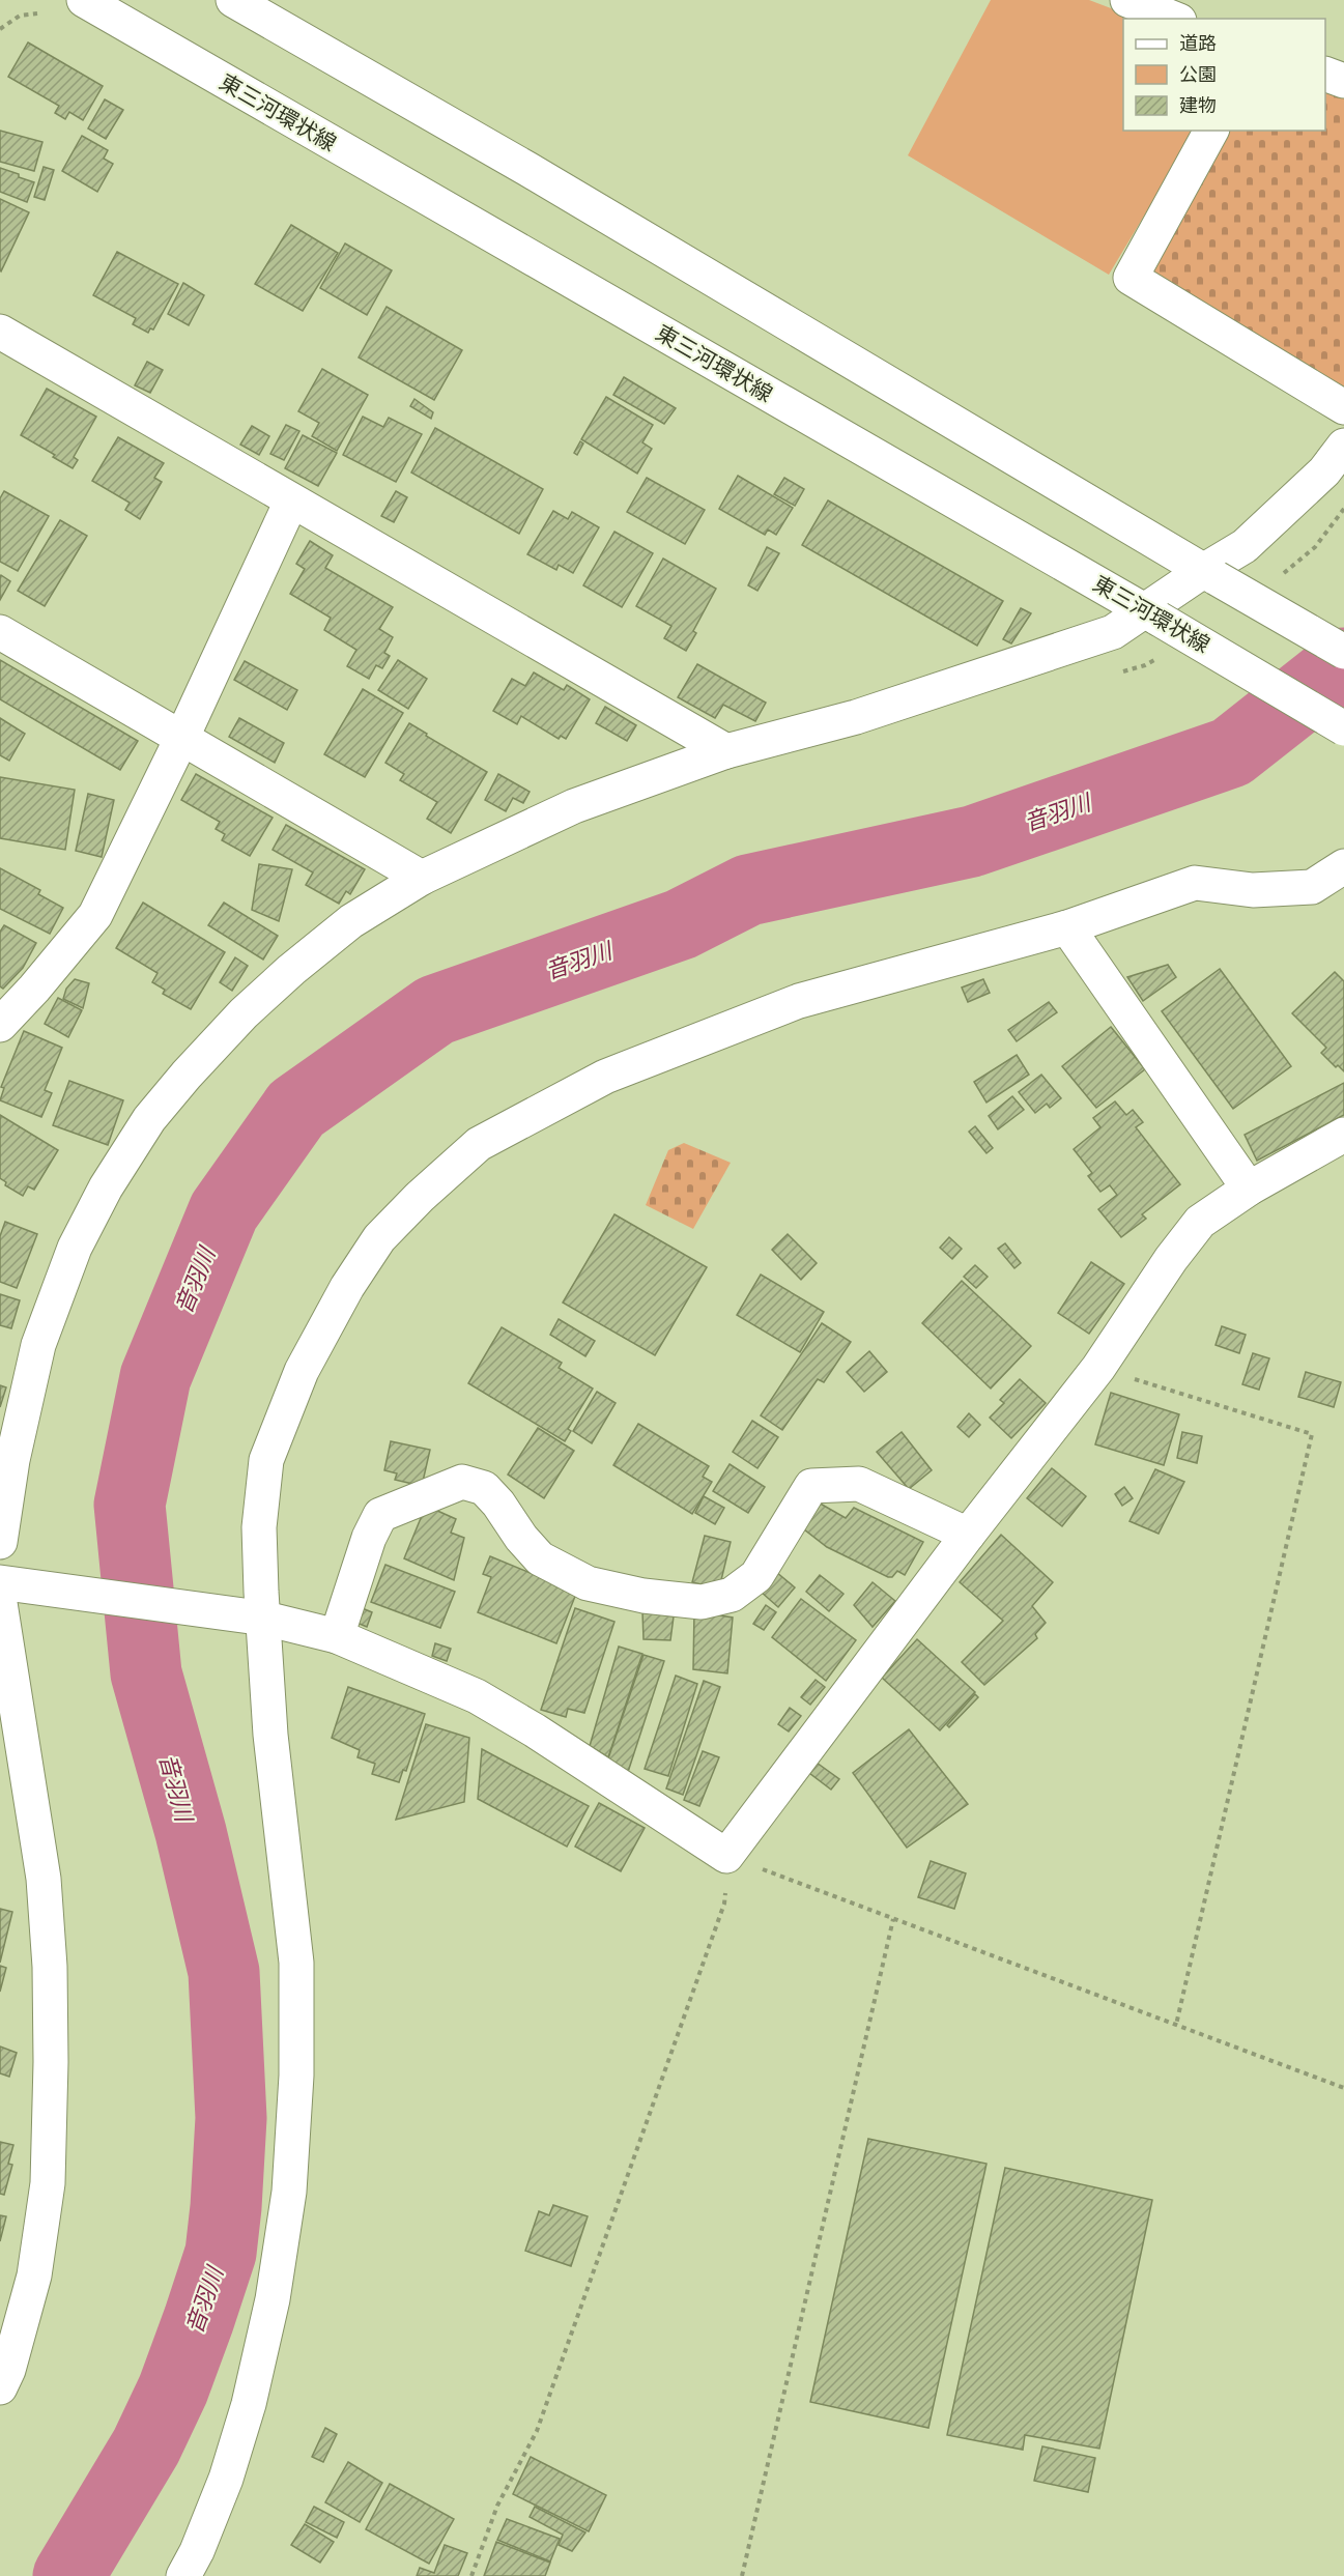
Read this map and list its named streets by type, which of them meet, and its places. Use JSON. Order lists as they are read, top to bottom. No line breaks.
{"streets":{"street":["東三河環状線"]},"water":["音羽川"],"legend":["道路","公園","建物"]}
